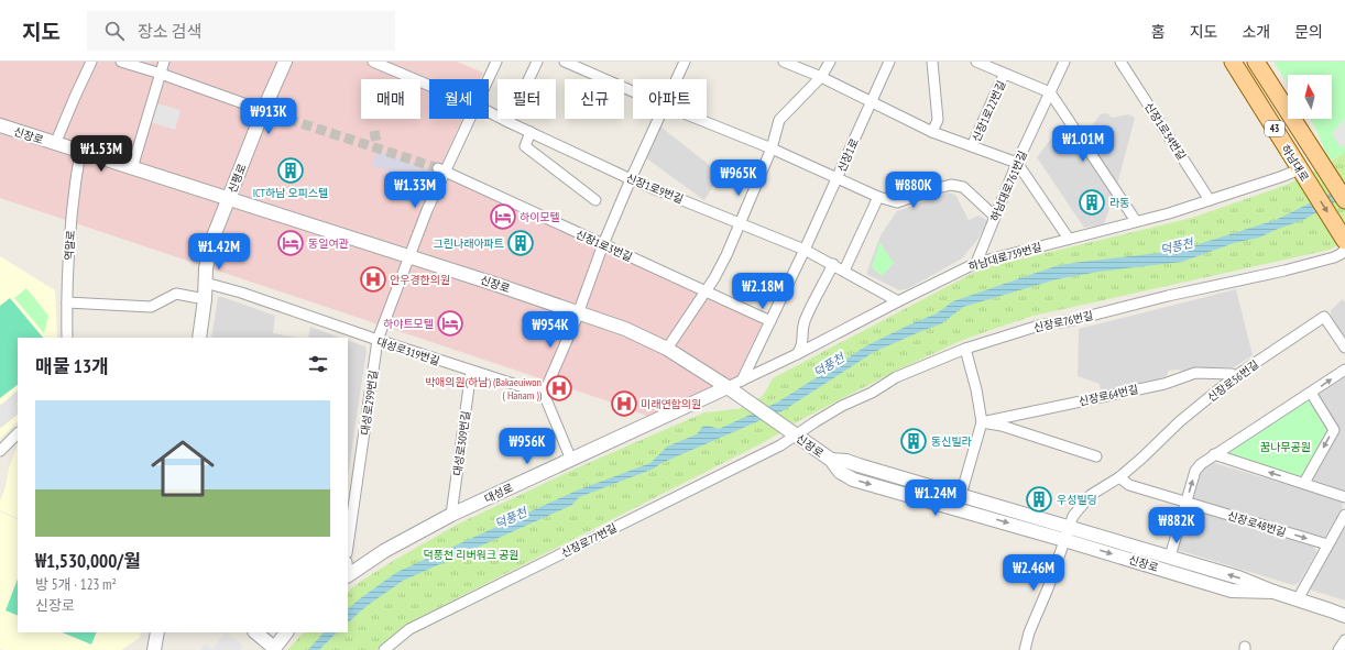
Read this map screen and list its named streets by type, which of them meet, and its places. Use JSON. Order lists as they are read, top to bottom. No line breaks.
{"streets":{"main road":["43","하남대로"],"street":["신장1로22번길","신장1로34번길","신장로","신장1로","신평로","하남대로761번길","신장1로9번길","역말로","신장1로3번길","하남대로739번길","신장로76번길","대성로319번길","신장로56번길","신장로64번길","대성로299번길","대성로309번길","대성로","신장로48번길","신장로77번길"]},"crossings":[["신장1로22번길","신장1로"],["신장1로22번길","하남대로761번길"],["신장1로34번길","하남대로739번길"],["신장로","신평로"],["신장로","역말로"],["신장로","하남대로739번길"],["신장로","신장로76번길"],["신장로","신장로56번길"],["신장로","대성로299번길"],["신장로","대성로"],["신장로","신장로77번길"],["신장1로","신장1로9번길"],["신장1로","신장1로3번길"],["신장1로","하남대로739번길"],["하남대로","하남대로739번길"],["하남대로","신장로76번길"],["신평로","대성로319번길"],["하남대로761번길","하남대로739번길"],["신장1로3번길","대성로299번길"],["하남대로739번길","대성로"],["신장로76번길","신장로77번길"],["대성로319번길","대성로299번길"],["대성로319번길","대성로309번길"],["신장로56번길","신장로64번길"],["대성로309번길","대성로"]],"water":["덕풍천"],"parks":["꿈나무공원","덕풍천 리버워크 공원"],"places":{"building":["ICT하남 오피스텔","라동","그린나래아파트","동신빌라","우성빌딩"],"hotel":["하이모텔","동일여관","하야트모텔"],"hospital":["안우경한의원","박애의원(하남) (Bakaeuiwon ( Hanam ))","미래연합의원"]},"north":"top","page":{"header":"지도","search":"장소 검색","nav":["홈","지도","소개","문의"],"chip":["매매","월세","필터","신규","아파트"],"price":["₩913K","₩1.01M","₩1.53M","₩965K","₩1.33M","₩880K","₩1.42M","₩2.18M","₩954K","₩956K","₩1.24M","₩882K","₩2.46M"],"heading":"매물 13개","list":[{"name":"₩1,530,000/월","note":"방 5개 · 123 m² · 신장로"}]}}
